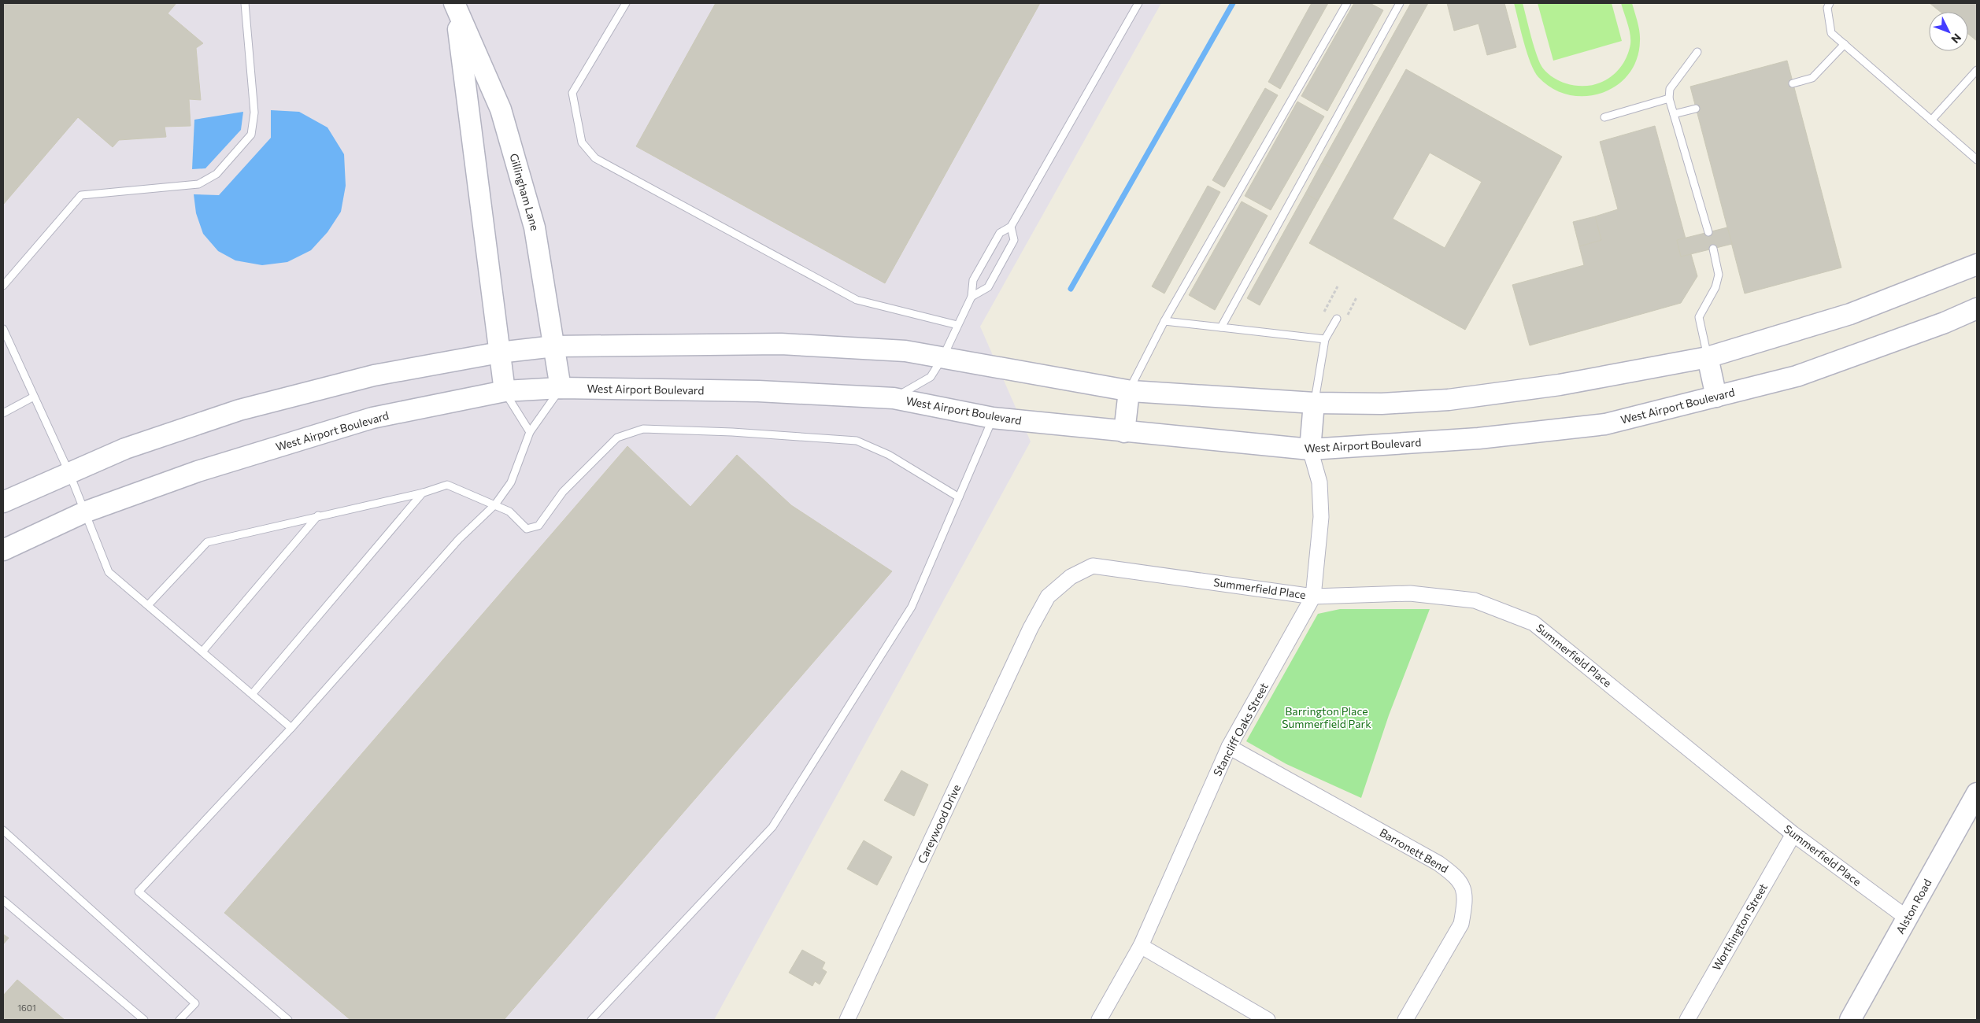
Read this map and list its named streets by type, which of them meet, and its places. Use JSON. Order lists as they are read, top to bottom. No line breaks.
{"streets":{"main road":["Gillingham Lane","West Airport Boulevard","Alston Road"],"street":["Summerfield Place","Stancliff Oaks Street","Careywood Drive","Barronett Bend","Worthington Street"]},"crossings":[["Gillingham Lane","West Airport Boulevard"],["West Airport Boulevard","Stancliff Oaks Street"],["Summerfield Place","Stancliff Oaks Street"],["Summerfield Place","Careywood Drive"],["Summerfield Place","Alston Road"],["Summerfield Place","Worthington Street"],["Stancliff Oaks Street","Barronett Bend"]],"parks":["Barrington Place Summerfield Park"],"house_numbers":["1601"],"north":"bottom right"}
